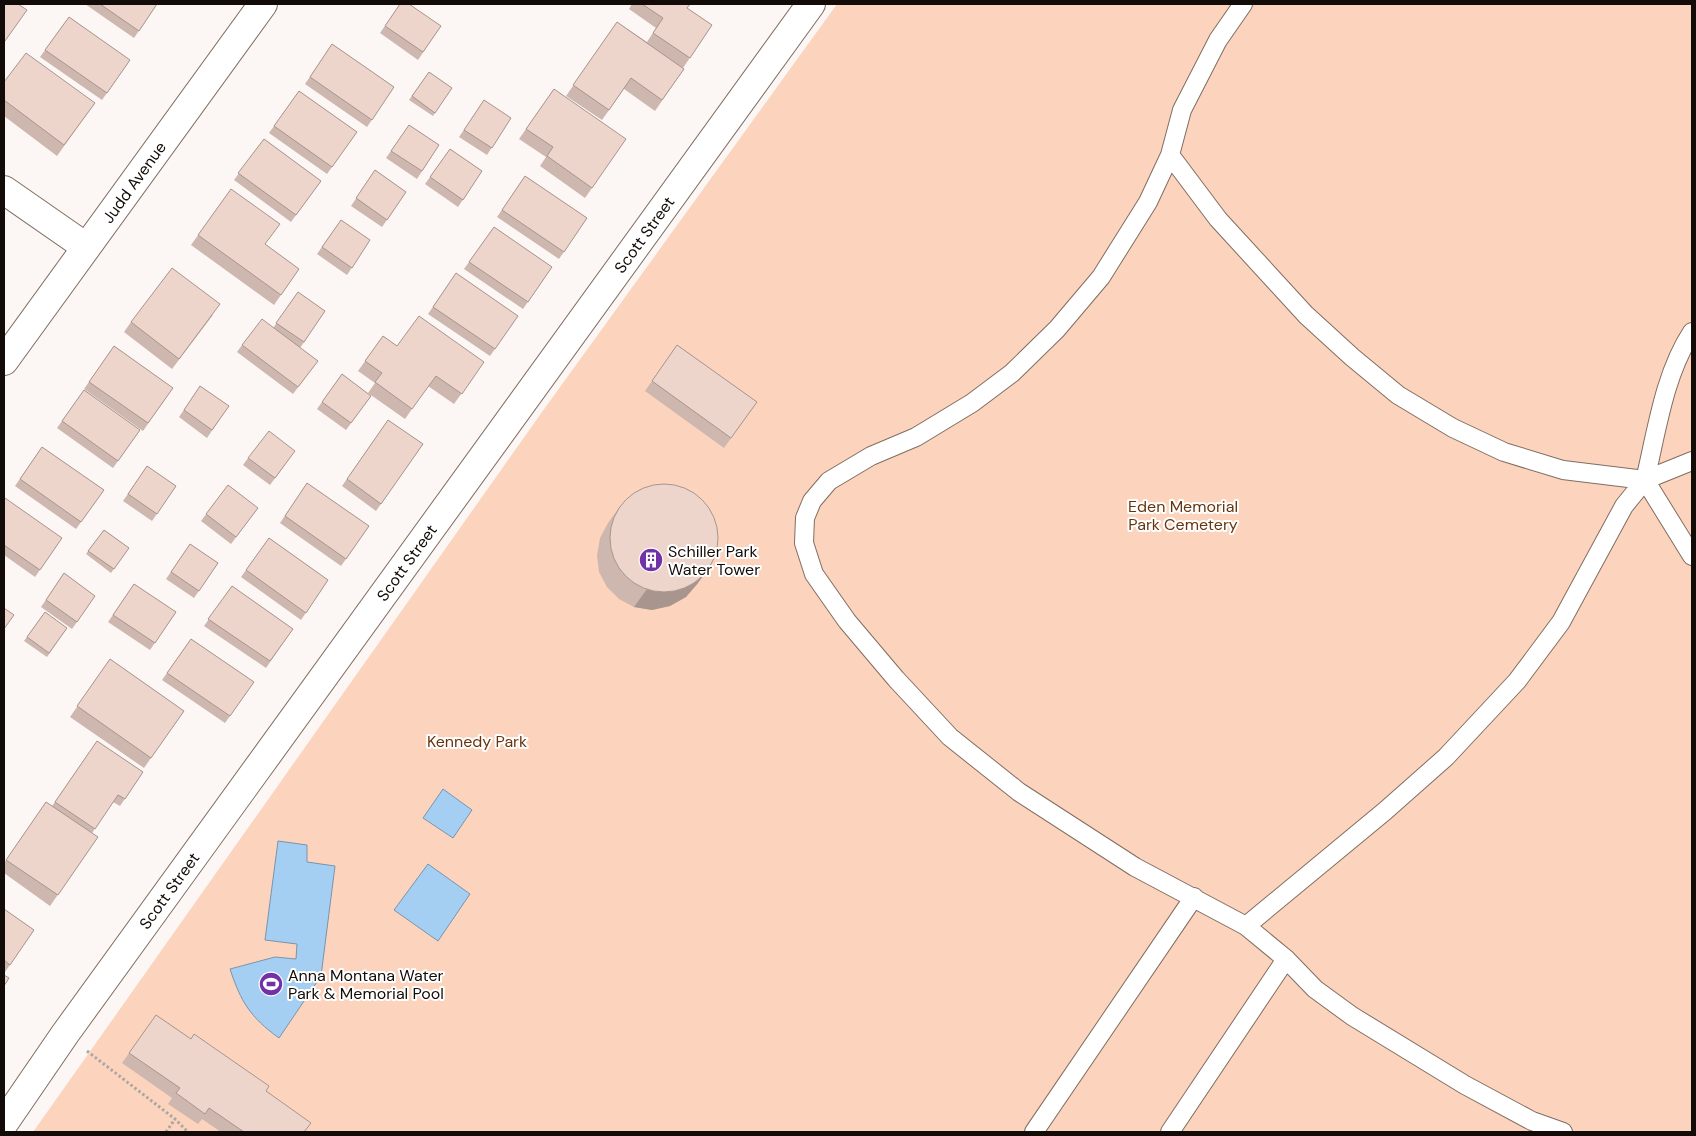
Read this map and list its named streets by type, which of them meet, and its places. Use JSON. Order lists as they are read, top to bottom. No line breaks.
{"streets":{"street":["Judd Avenue","Scott Street"]},"parks":["Eden Memorial Park Cemetery","Kennedy Park"],"places":{"building":["Schiller Park Water Tower"],"sports":["Anna Montana Water Park & Memorial Pool"]}}
